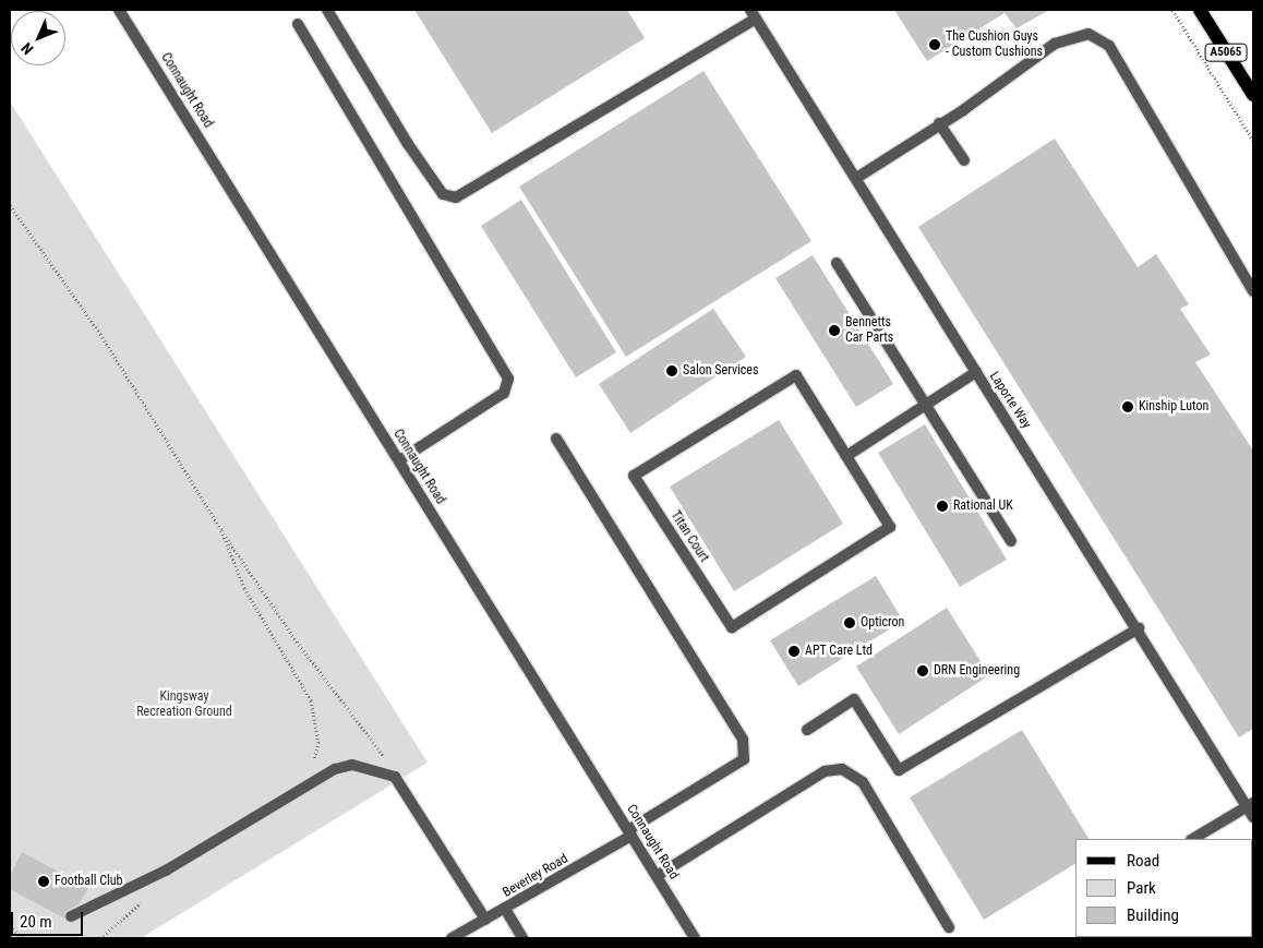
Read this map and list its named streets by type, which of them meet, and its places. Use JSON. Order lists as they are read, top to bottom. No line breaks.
{"streets":{"main road":["A5065"],"street":["Connaught Road","Laporte Way","Titan Court","Beverley Road"]},"crossings":[["Connaught Road","Beverley Road"]],"parks":["Kingsway Recreation Ground"],"places":["The Cushion Guys - Custom Cushions","Bennetts Car Parts","Salon Services","Kinship Luton","Rational UK","Opticron","APT Care Ltd","DRN Engineering","Football Club"],"legend":["Road","Park","Building"],"scale_bar":"20 m","north":"bottom left"}
